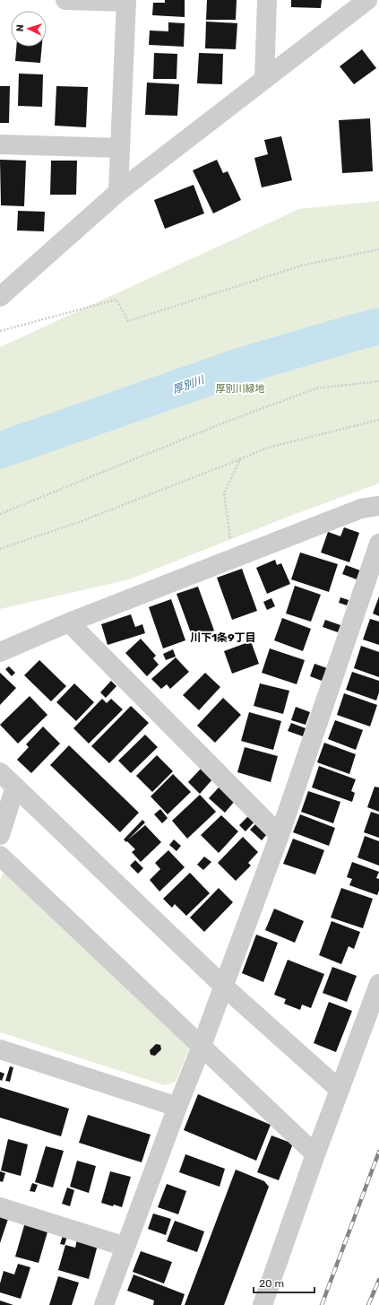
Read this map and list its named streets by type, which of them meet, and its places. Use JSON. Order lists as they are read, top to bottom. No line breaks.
{"districts":["川下1条9丁目"],"water":["厚別川"],"parks":["厚別川緑地"],"scale_bar":"20 m","north":"left"}
